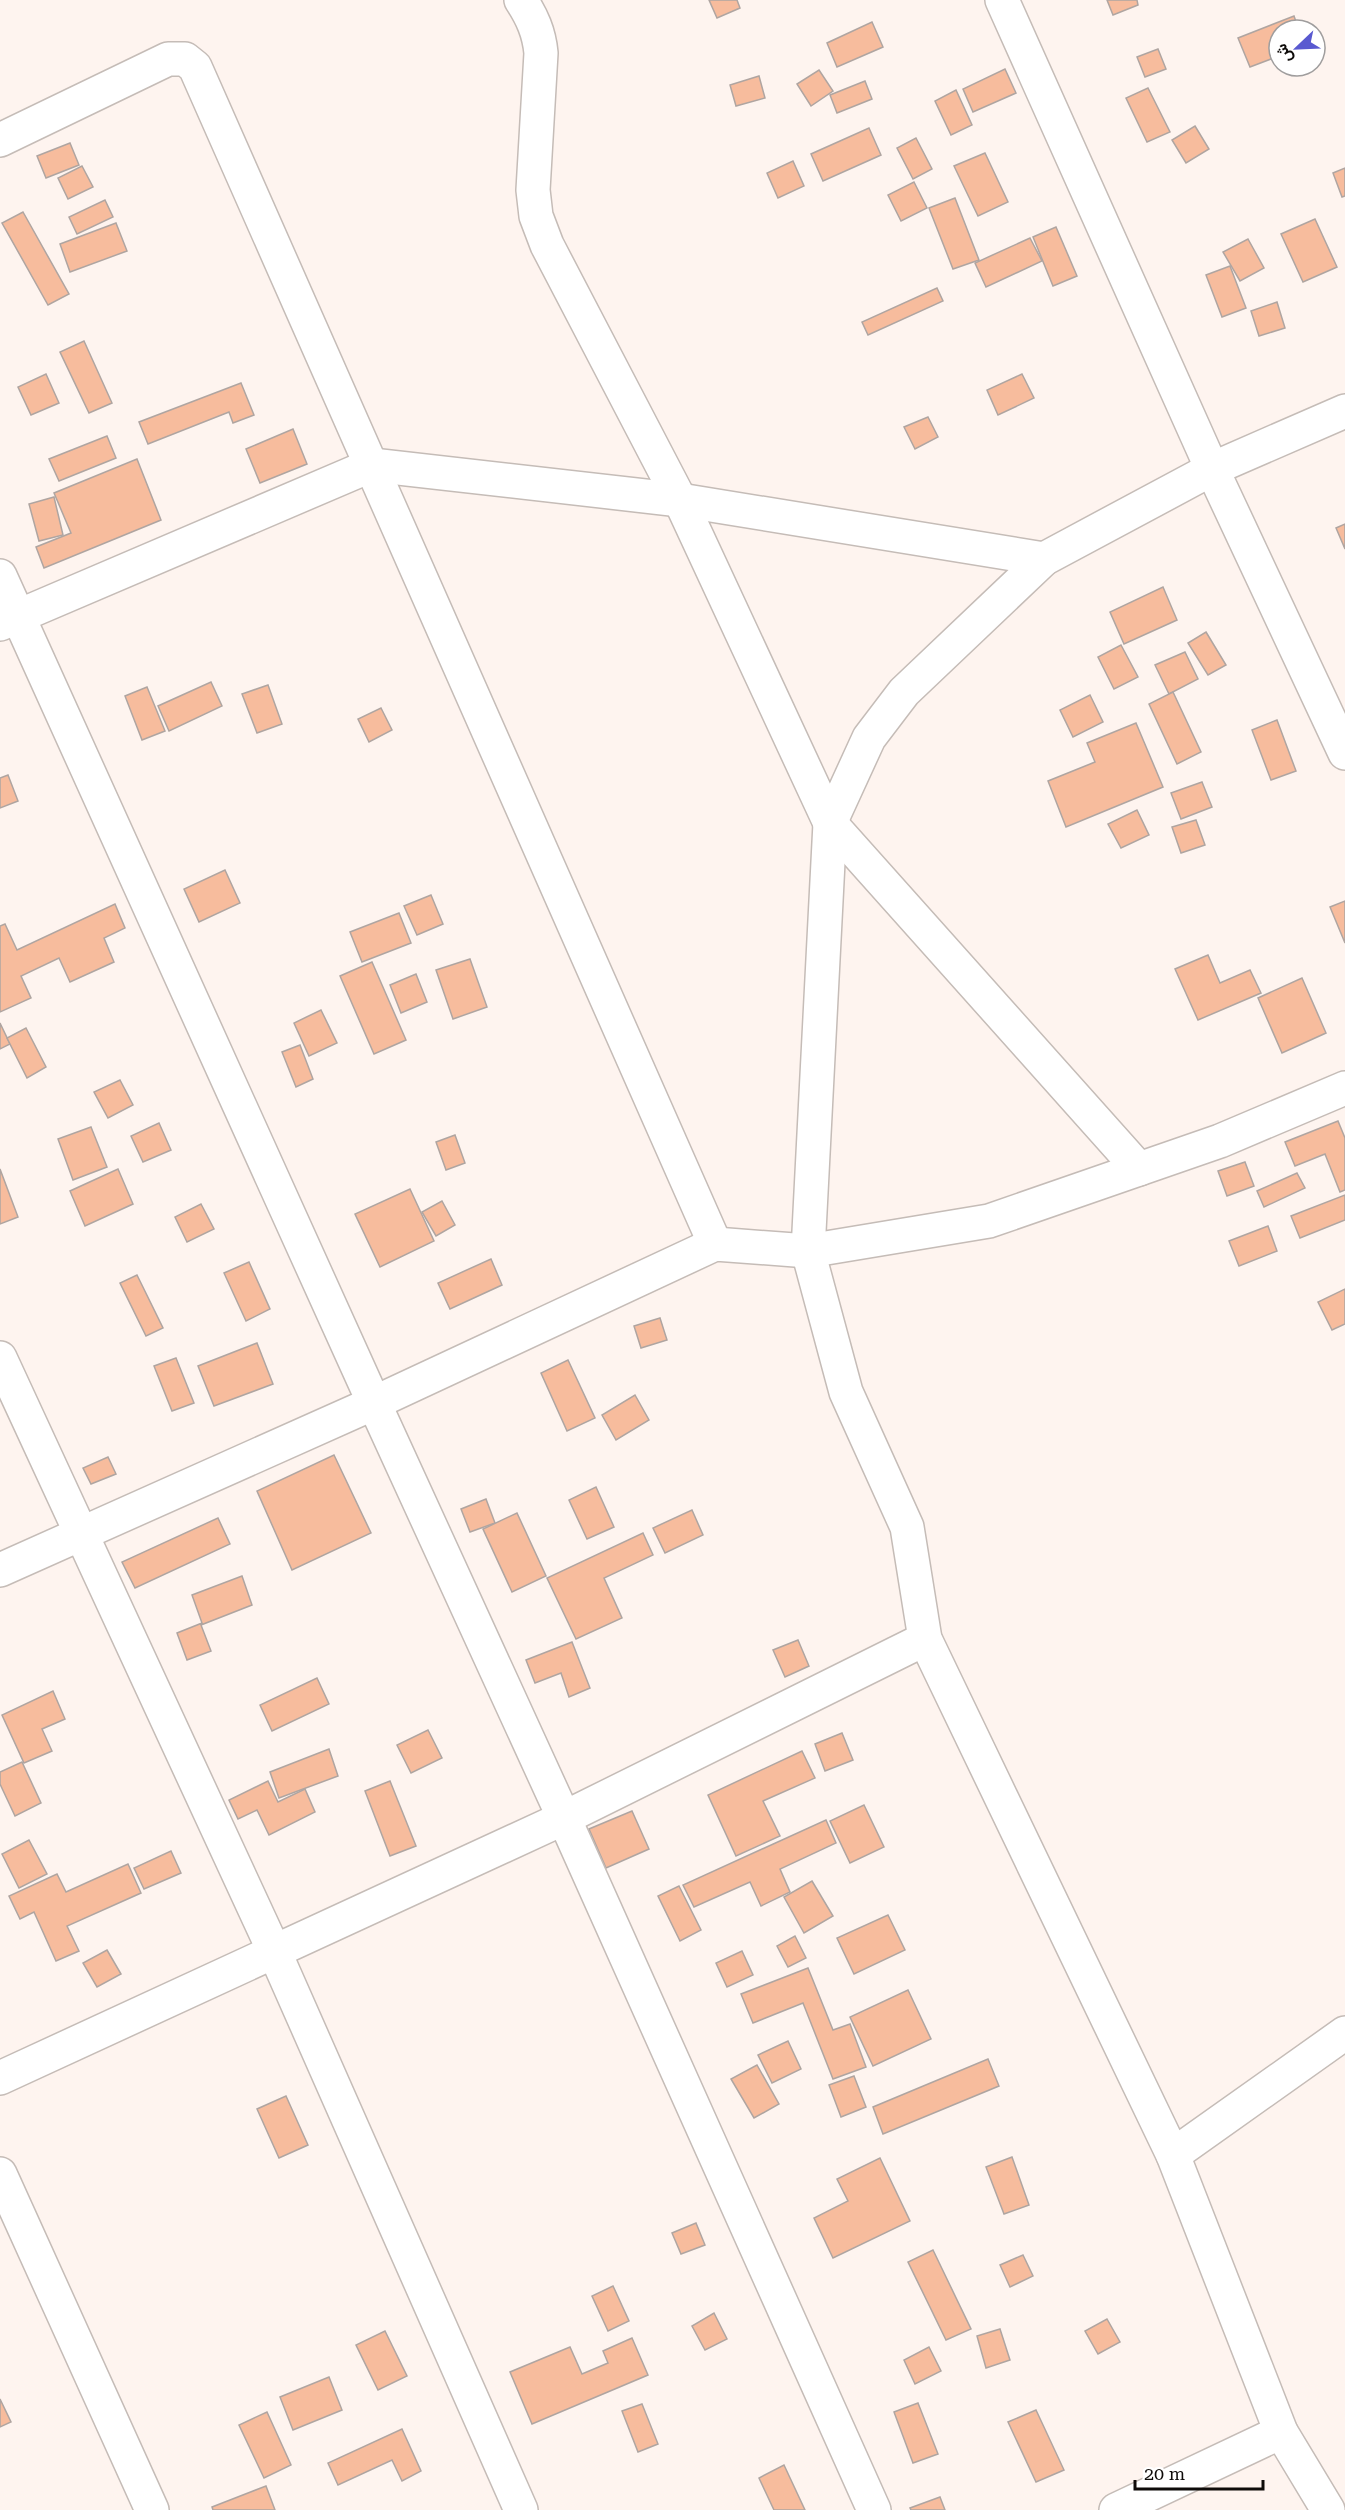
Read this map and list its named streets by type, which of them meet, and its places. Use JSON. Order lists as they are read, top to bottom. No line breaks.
{"scale_bar":"20 m","north":"bottom left"}
